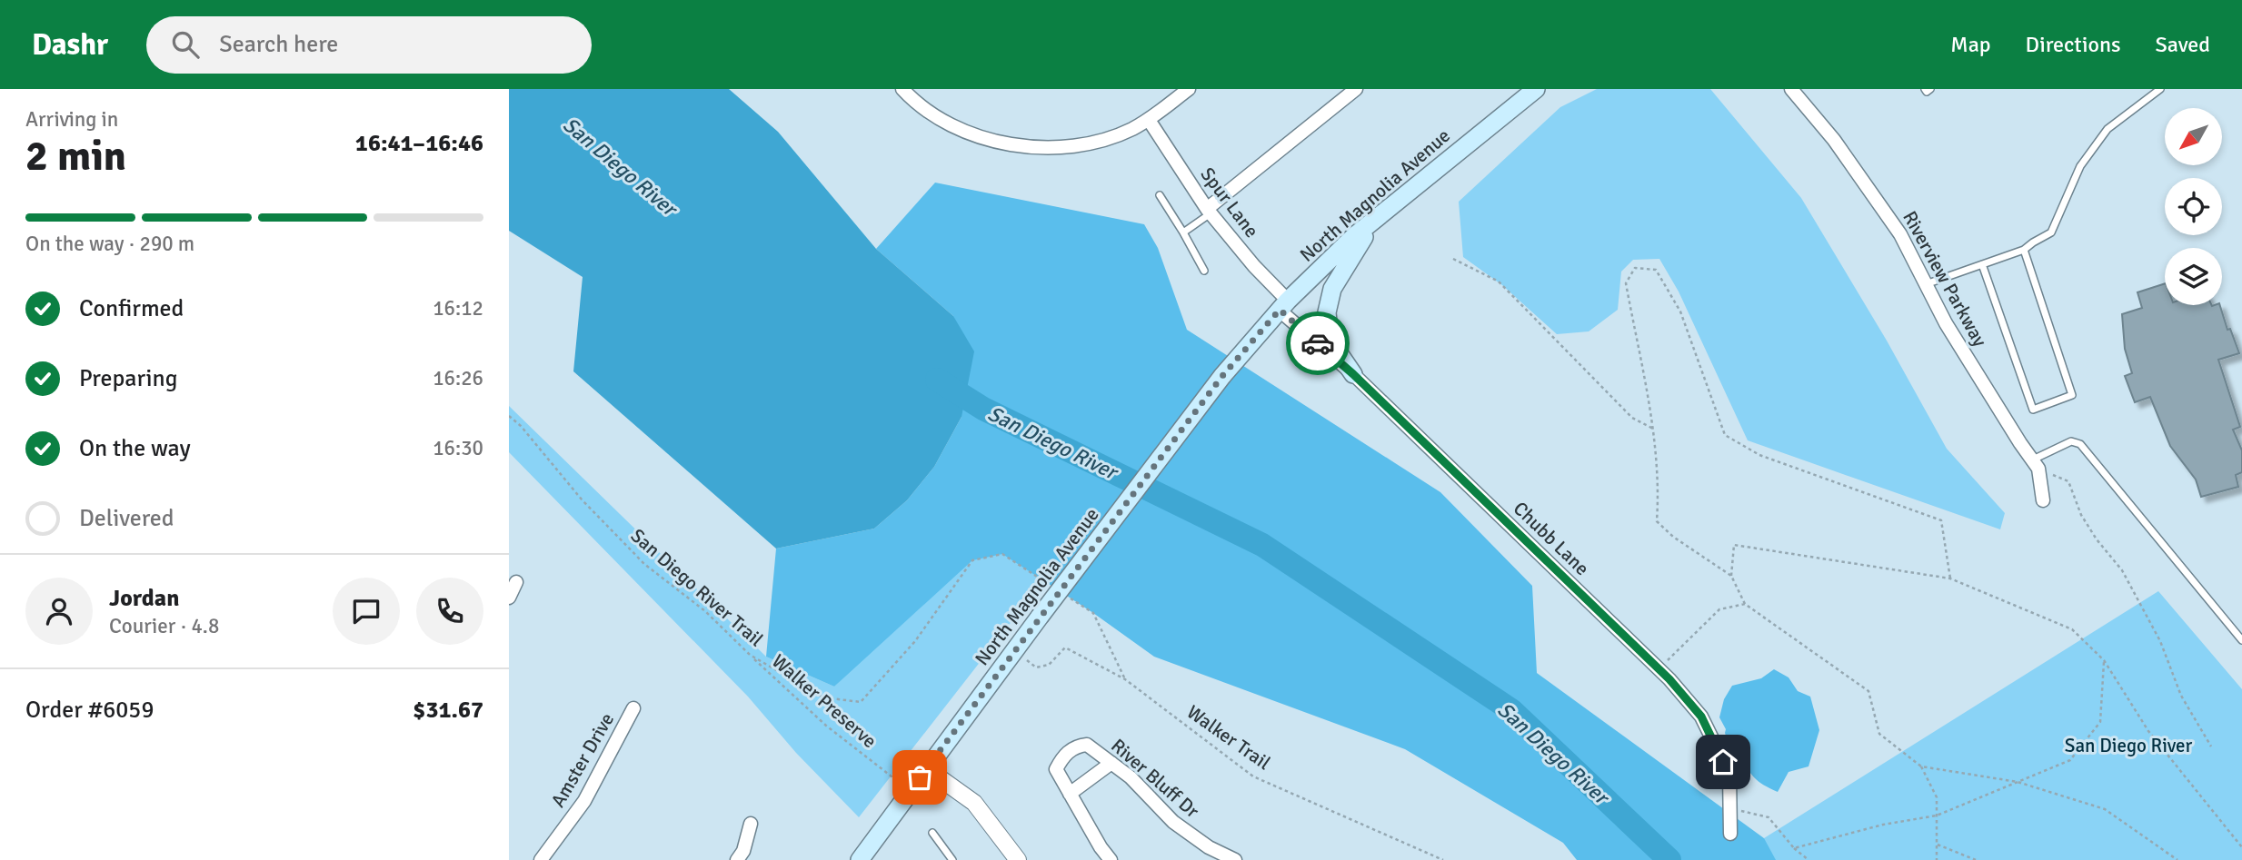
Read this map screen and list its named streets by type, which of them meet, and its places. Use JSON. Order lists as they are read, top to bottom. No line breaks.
{"streets":{"main road":["North Magnolia Avenue"],"street":["Spur Lane","Riverview Parkway","Chubb Lane","Amster Drive","River Bluff Dr"],"path":["San Diego River Trail","Walker Preserve","Walker Trail"]},"crossings":[["North Magnolia Avenue","Spur Lane"],["North Magnolia Avenue","Chubb Lane"],["North Magnolia Avenue","Walker Preserve"],["North Magnolia Avenue","Walker Trail"],["Spur Lane","Chubb Lane"],["San Diego River Trail","Walker Preserve"]],"water":["San Diego River"],"parks":["San Diego River"],"north":"bottom left","page":{"header":"Dashr","search":"Search here","nav":["Map","Directions","Saved"],"heading":["2 min","Arriving in","16:41–16:46"],"panel":["Jordan","Courier · 4.8","Order #6059","$31.67"],"bar":"On the way · 290 m","list":[["Confirmed","16:12"],["Preparing","16:26"],["On the way","16:30"],"Delivered"]}}
